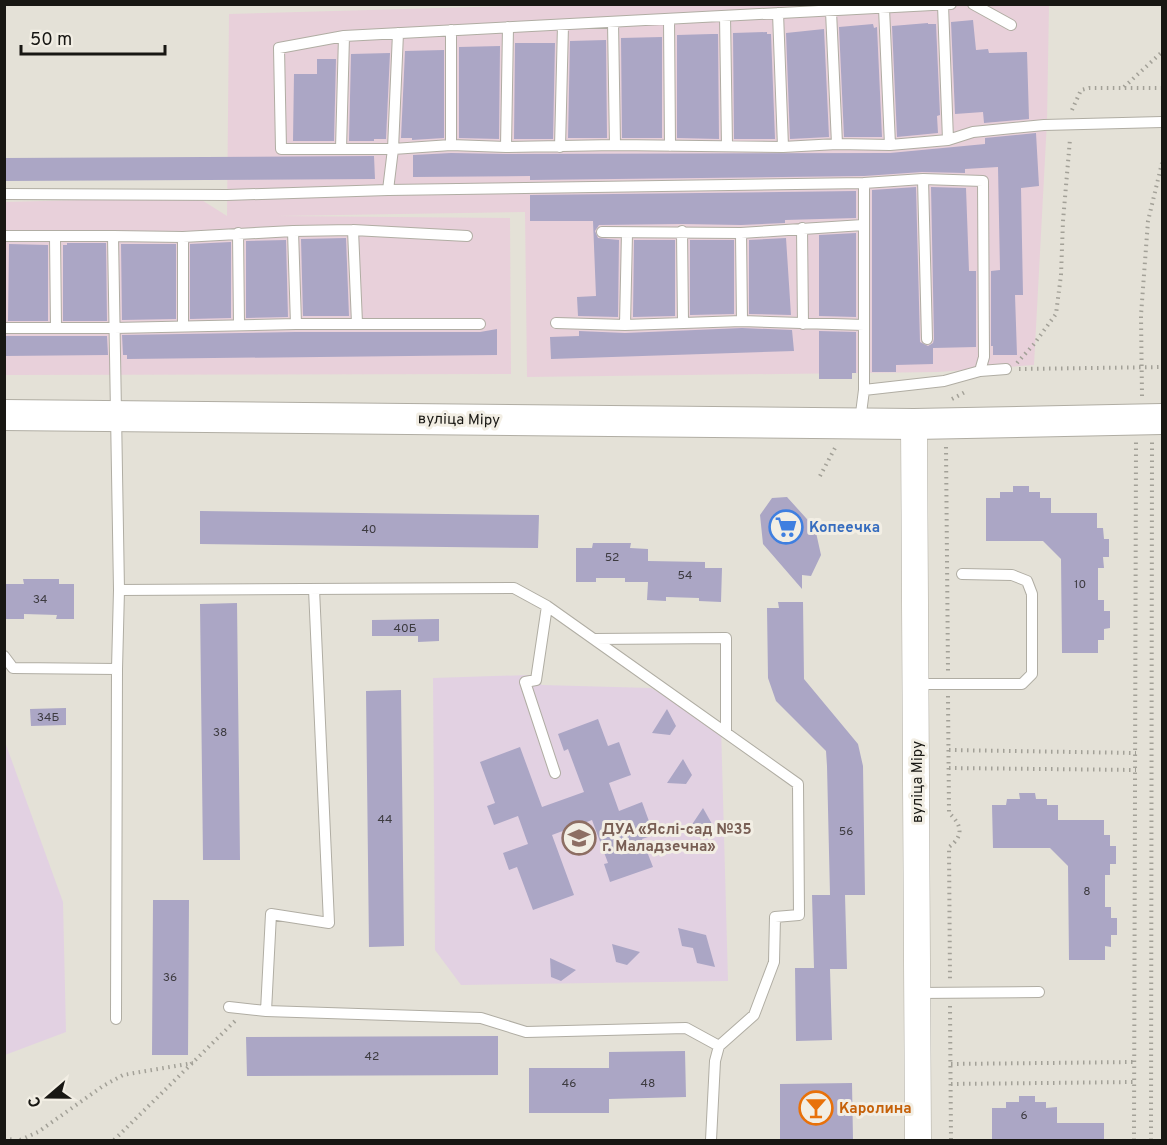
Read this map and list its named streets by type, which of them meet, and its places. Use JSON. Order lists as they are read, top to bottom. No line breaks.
{"streets":{"main road":["вуліца Міру"]},"places":{"supermarket":["Копеечка"],"school or university":["ДУА «Яслі-сад №35 г. Маладзечна»"],"bar":["Каролина"]},"house_numbers":["40","52","54","10","34","40Б","34Б","38","44","56","8","36","42","46","48","6"],"scale_bar":"50 m","north":"left"}
